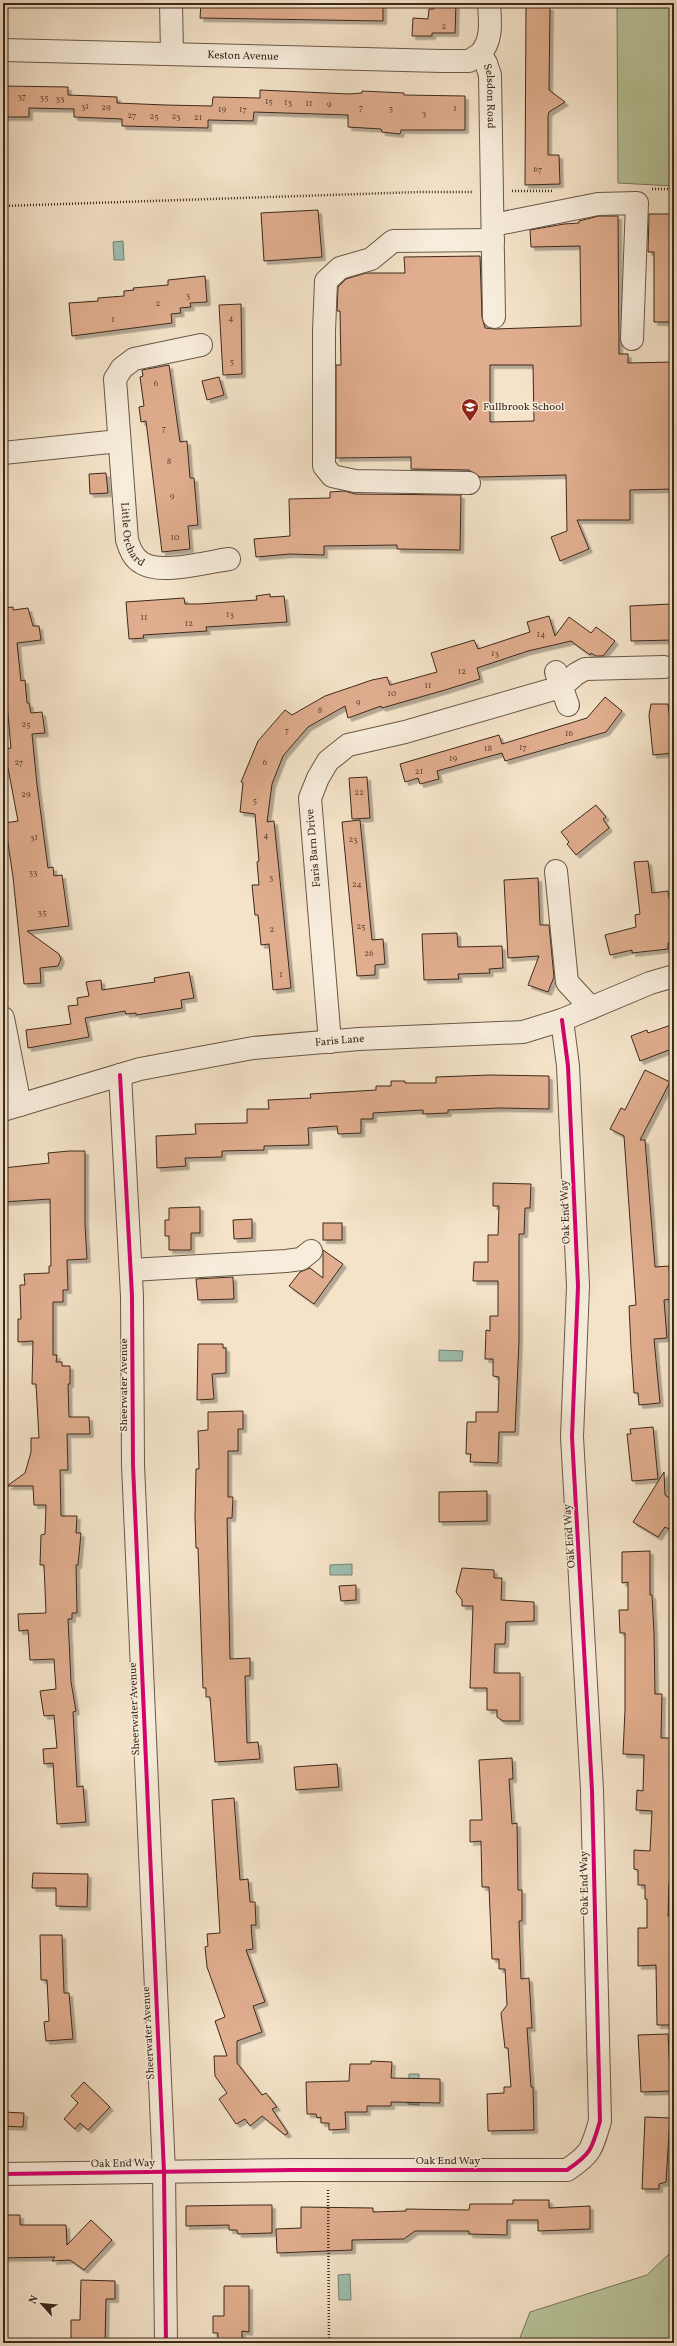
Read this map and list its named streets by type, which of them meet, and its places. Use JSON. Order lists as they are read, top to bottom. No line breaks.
{"streets":{"street":["Keston Avenue","Selsdon Road","Little Orchard","Faris Barn Drive","Faris Lane","Oak End Way","Sheerwater Avenue"]},"crossings":[["Keston Avenue","Selsdon Road"],["Faris Barn Drive","Faris Lane"],["Faris Lane","Oak End Way"],["Faris Lane","Sheerwater Avenue"],["Oak End Way","Sheerwater Avenue"]],"places":{"school or university":["Fullbrook School"]},"house_numbers":["2","37","35","33","15","13","11","9","31","29","7","5","1","19","17","3","27","25","23","21","67","3","2","4","1","5","6","7","8","9","10","13","11","12","14","13","12","11","10","9","8","25","7","16","17","18","19","27","6","21","22","29","5","4","31","23","33","3","24","35","25","2","26","1"],"north":"top left"}
